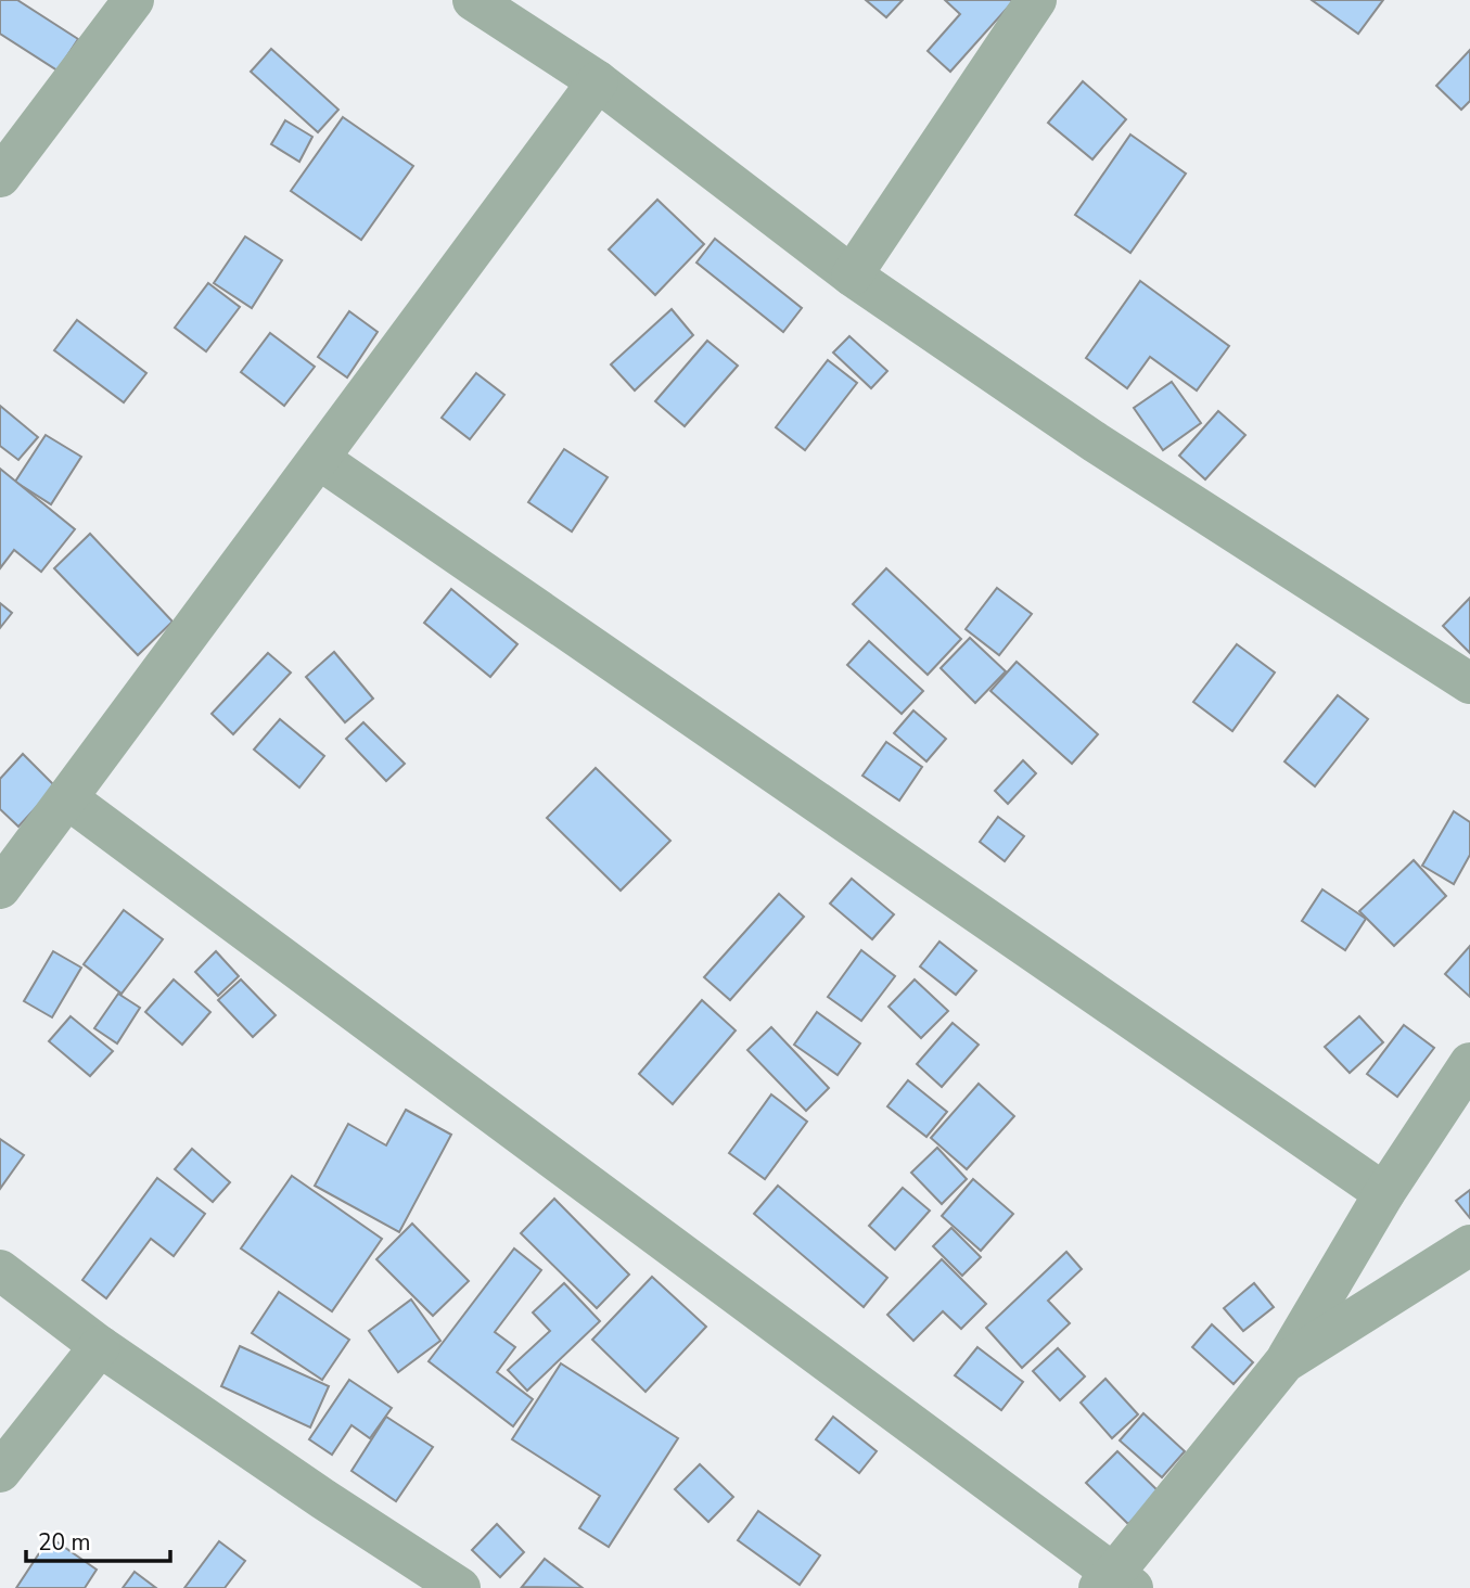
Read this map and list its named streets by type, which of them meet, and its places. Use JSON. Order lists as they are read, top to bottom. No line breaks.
{"scale_bar":"20 m"}
